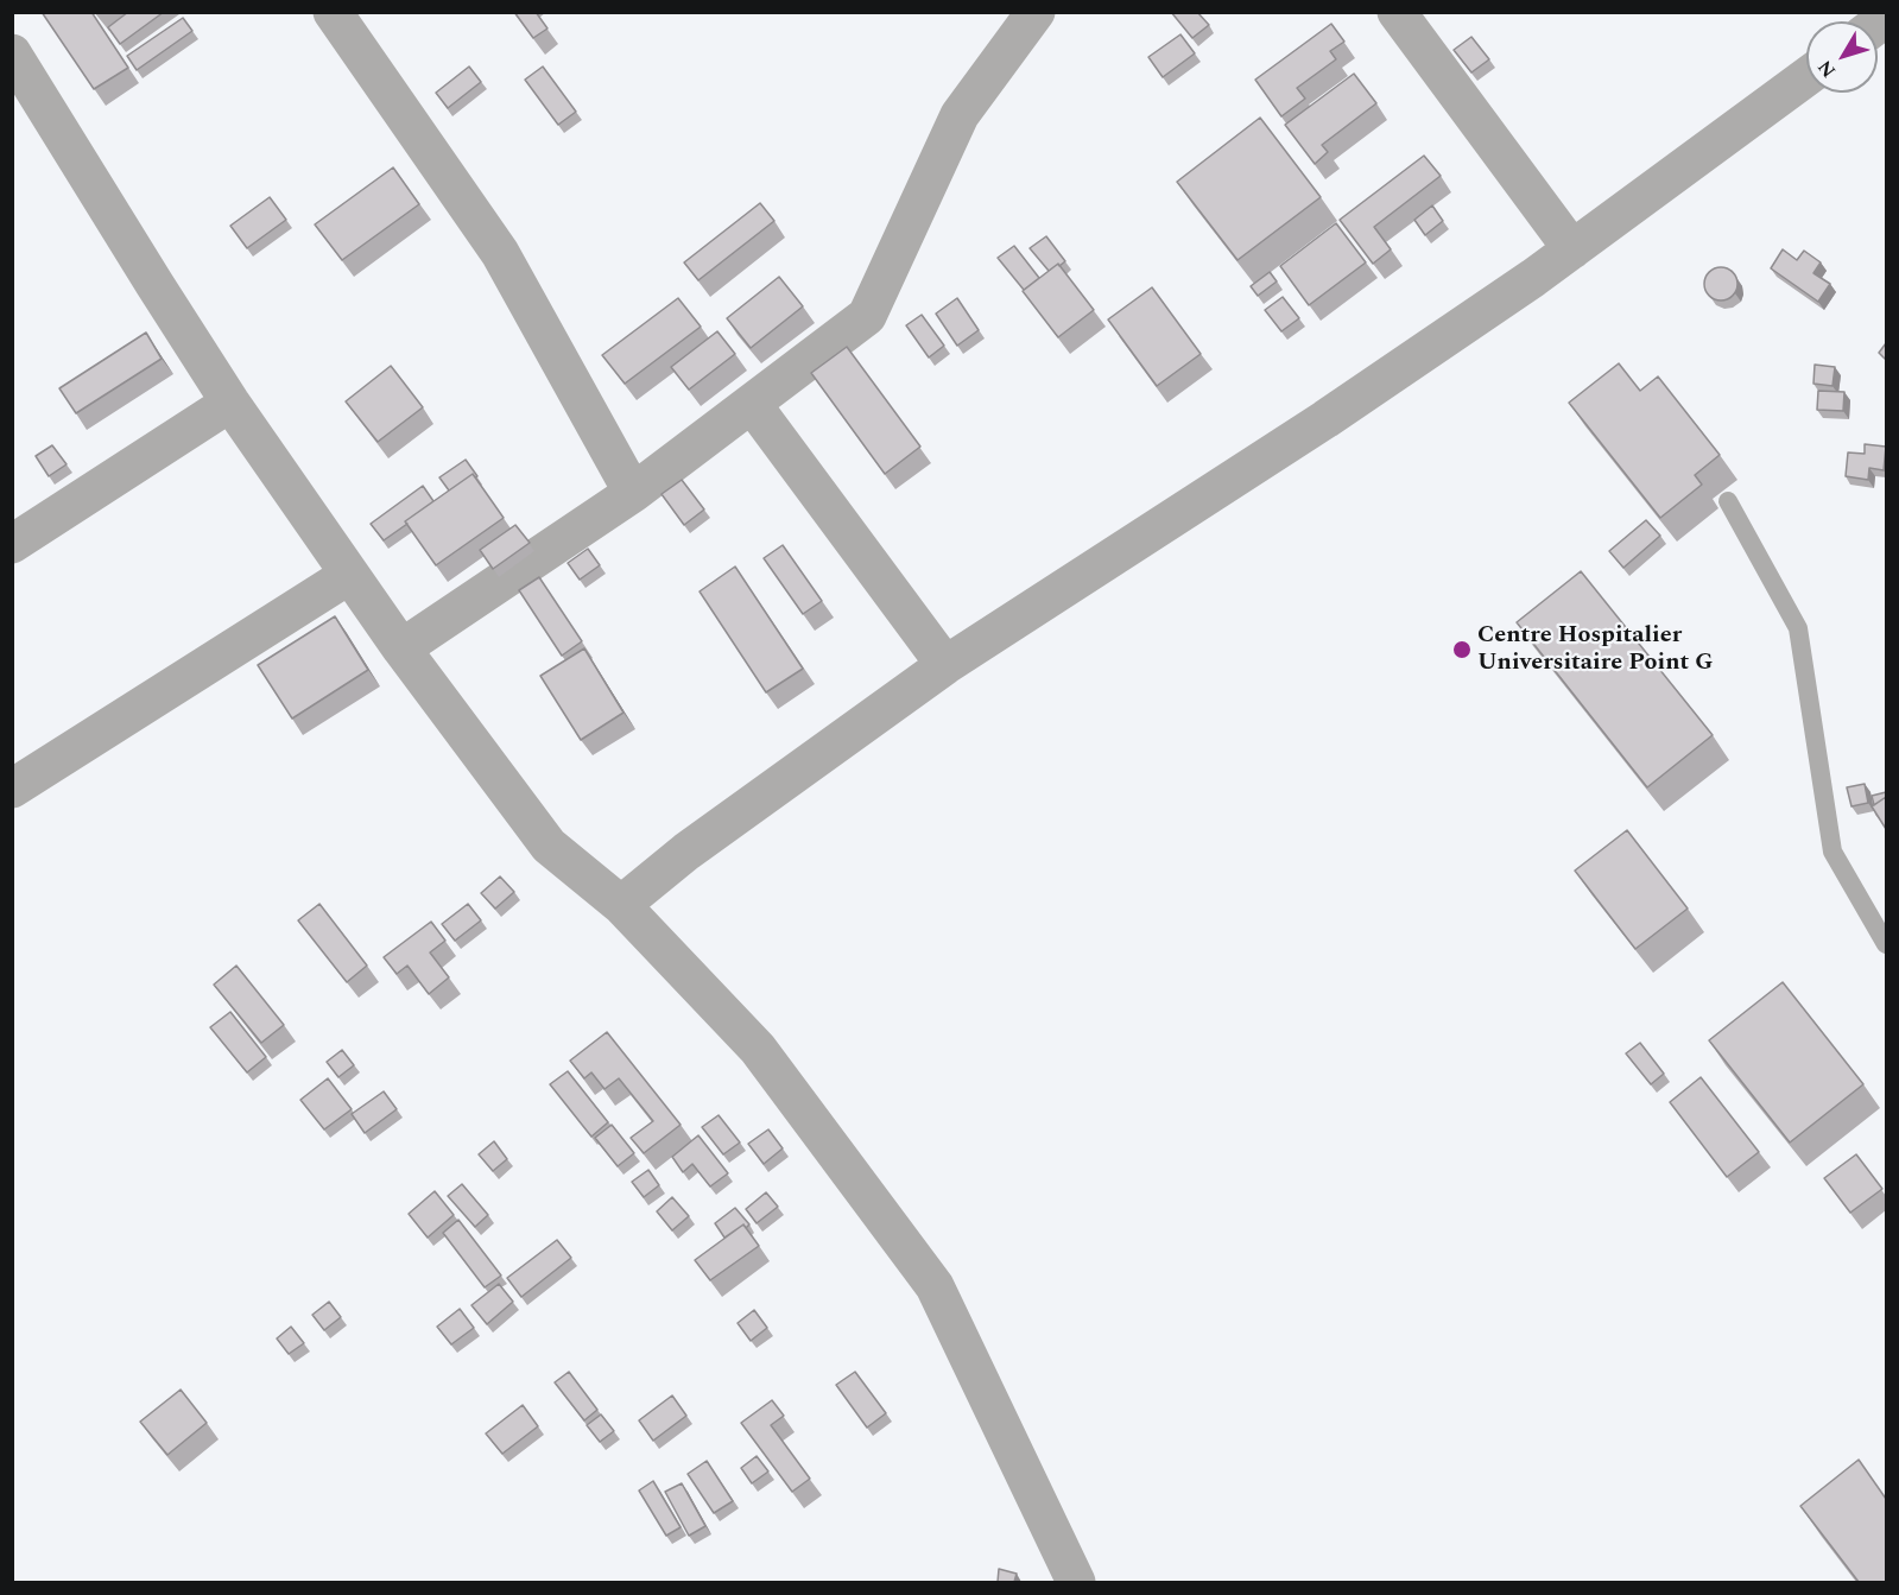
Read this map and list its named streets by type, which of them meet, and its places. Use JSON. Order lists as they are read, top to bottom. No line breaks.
{"places":["Centre Hospitalier Universitaire Point G"],"north":"bottom left"}
